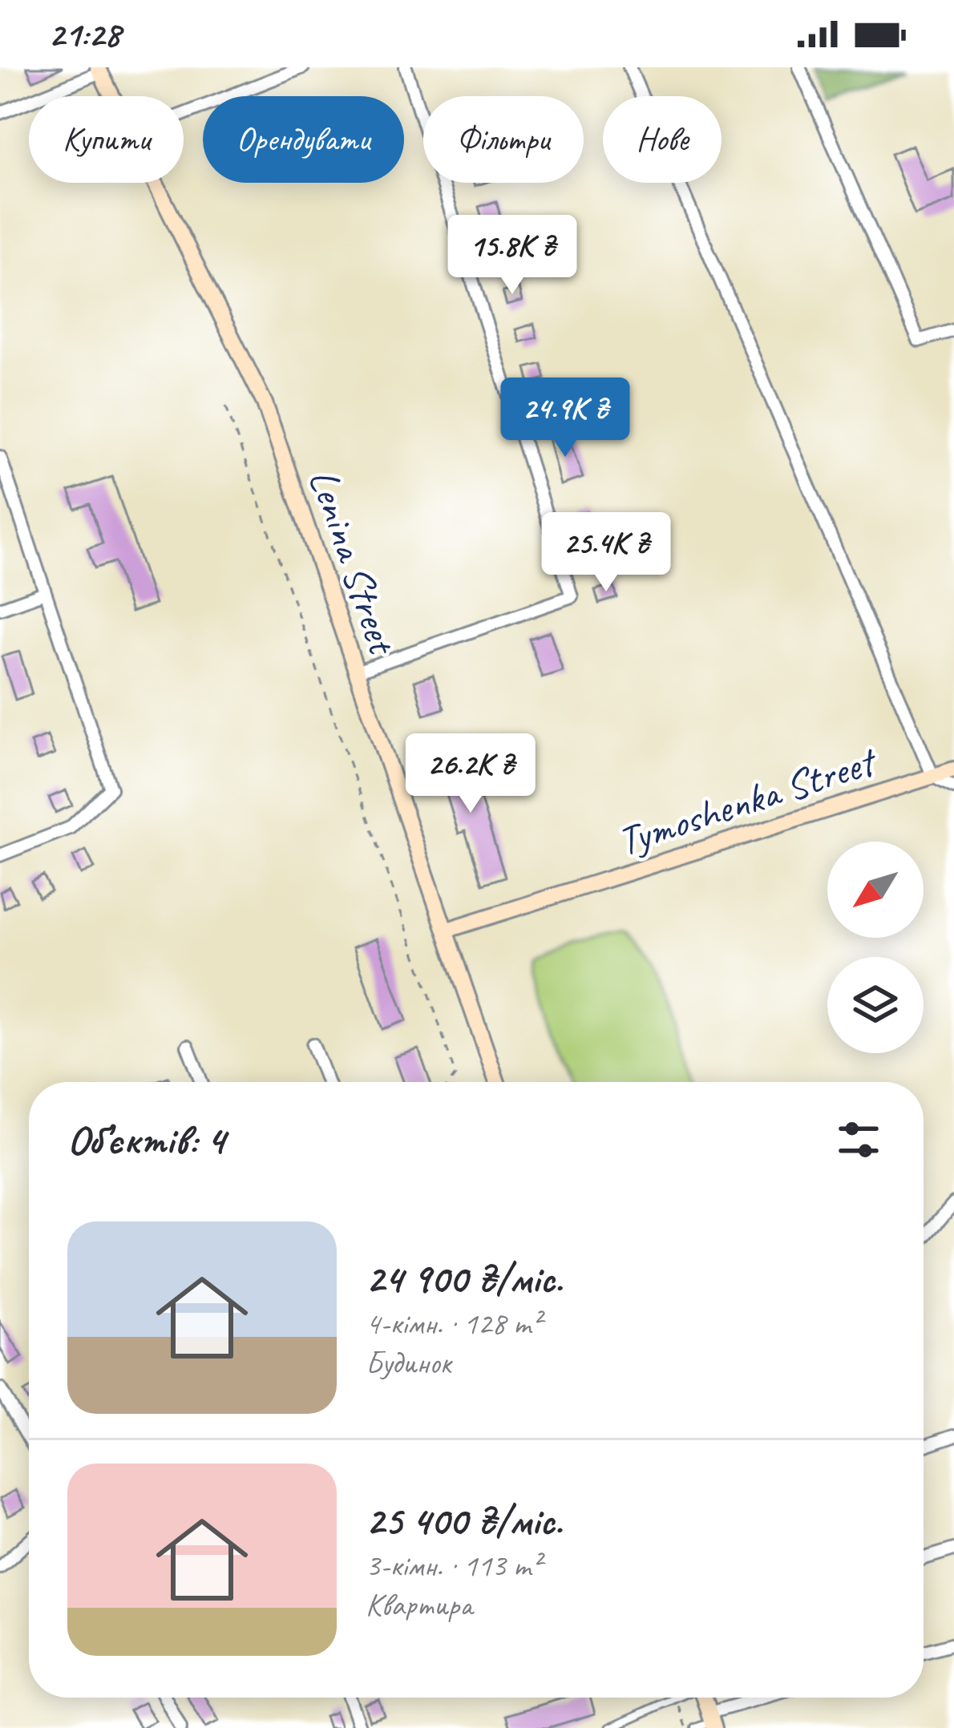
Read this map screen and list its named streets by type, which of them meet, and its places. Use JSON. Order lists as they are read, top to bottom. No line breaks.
{"streets":{"street":["Lenina Street","Tymoshenka Street"]},"crossings":[["Lenina Street","Tymoshenka Street"]],"north":"bottom left","page":{"status":"21:28","chip":["Купити","Орендувати","Фільтри","Нове"],"price":["15.8K ₴","24.9K ₴","25.4K ₴","26.2K ₴"],"heading":"Об’єктів: 4","list":[{"name":"24 900 ₴/міс.","note":"4-кімн. · 128 m² · Будинок"},{"name":"25 400 ₴/міс.","note":"3-кімн. · 113 m² · Квартира"}]}}
